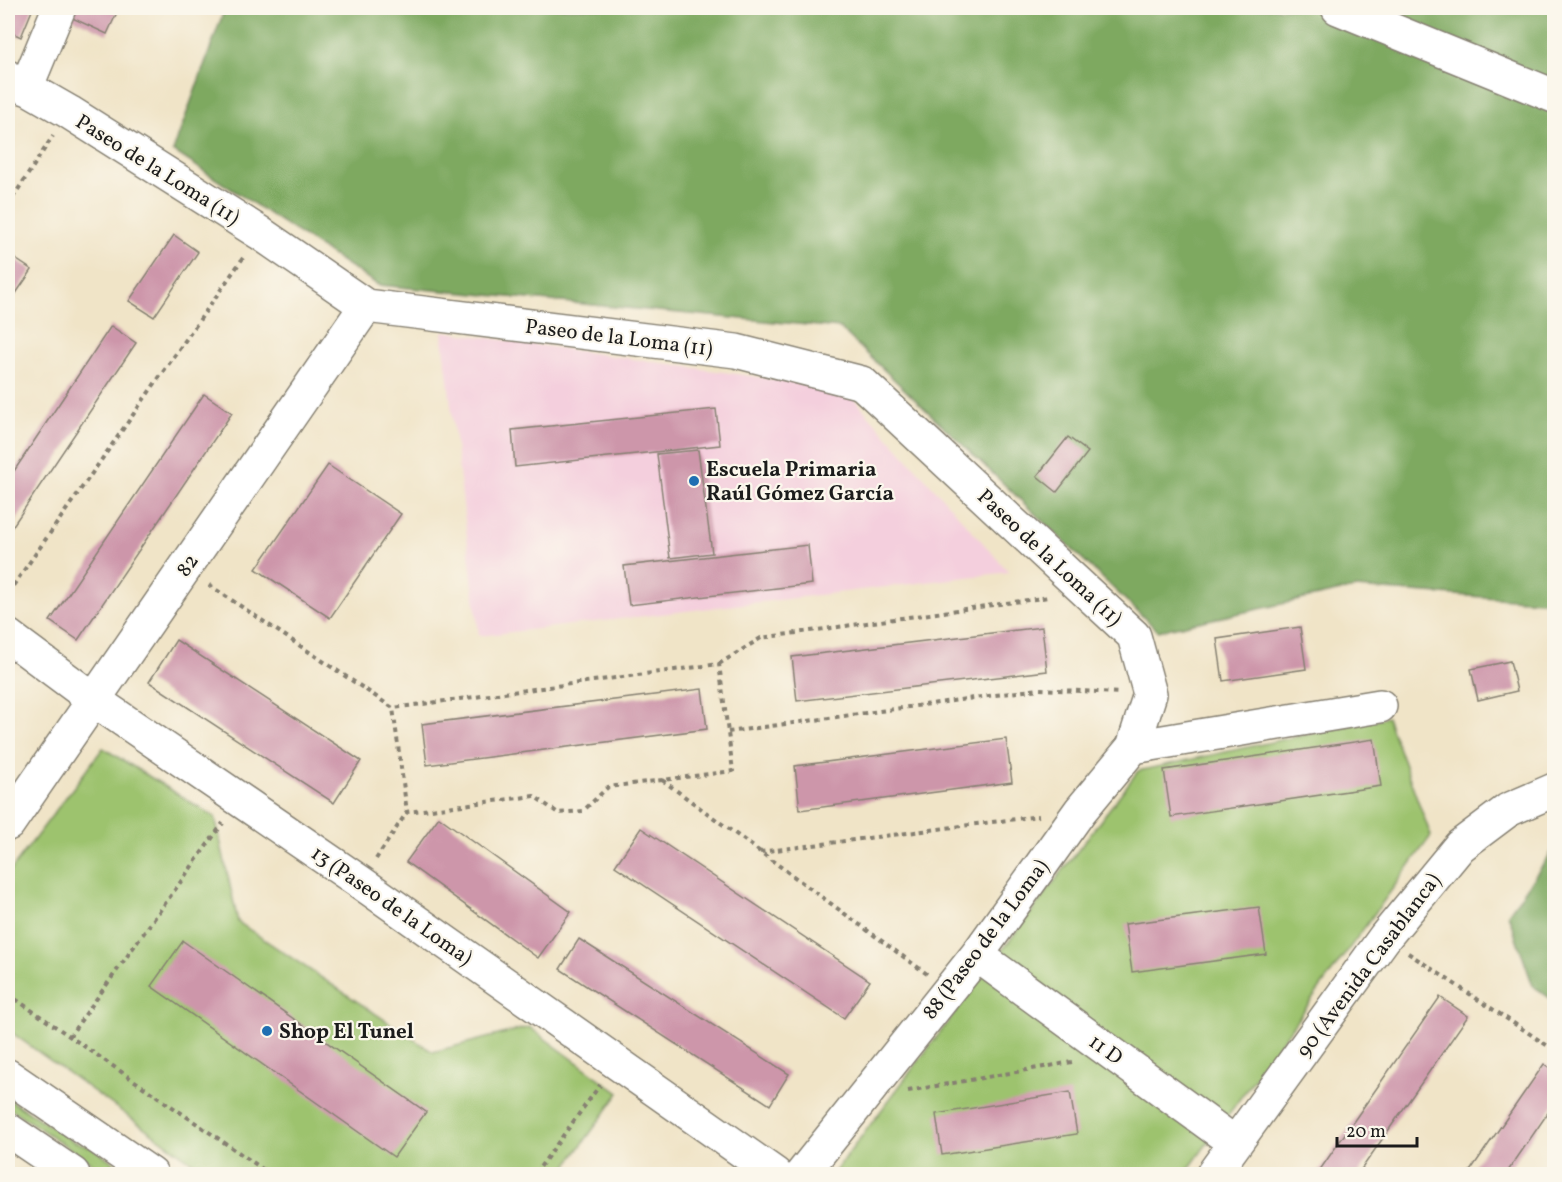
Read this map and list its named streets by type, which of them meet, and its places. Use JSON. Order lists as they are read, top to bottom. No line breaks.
{"streets":{"main road":["Paseo de la Loma (11)","82","13 (Paseo de la Loma)","88 (Paseo de la Loma)","90 (Avenida Casablanca)","11 D"]},"crossings":[["Paseo de la Loma (11)","82"],["Paseo de la Loma (11)","88 (Paseo de la Loma)"],["82","13 (Paseo de la Loma)"],["88 (Paseo de la Loma)","11 D"],["90 (Avenida Casablanca)","11 D"]],"places":["Escuela Primaria Raúl Gómez García","Shop El Tunel"],"scale_bar":"20 m"}
